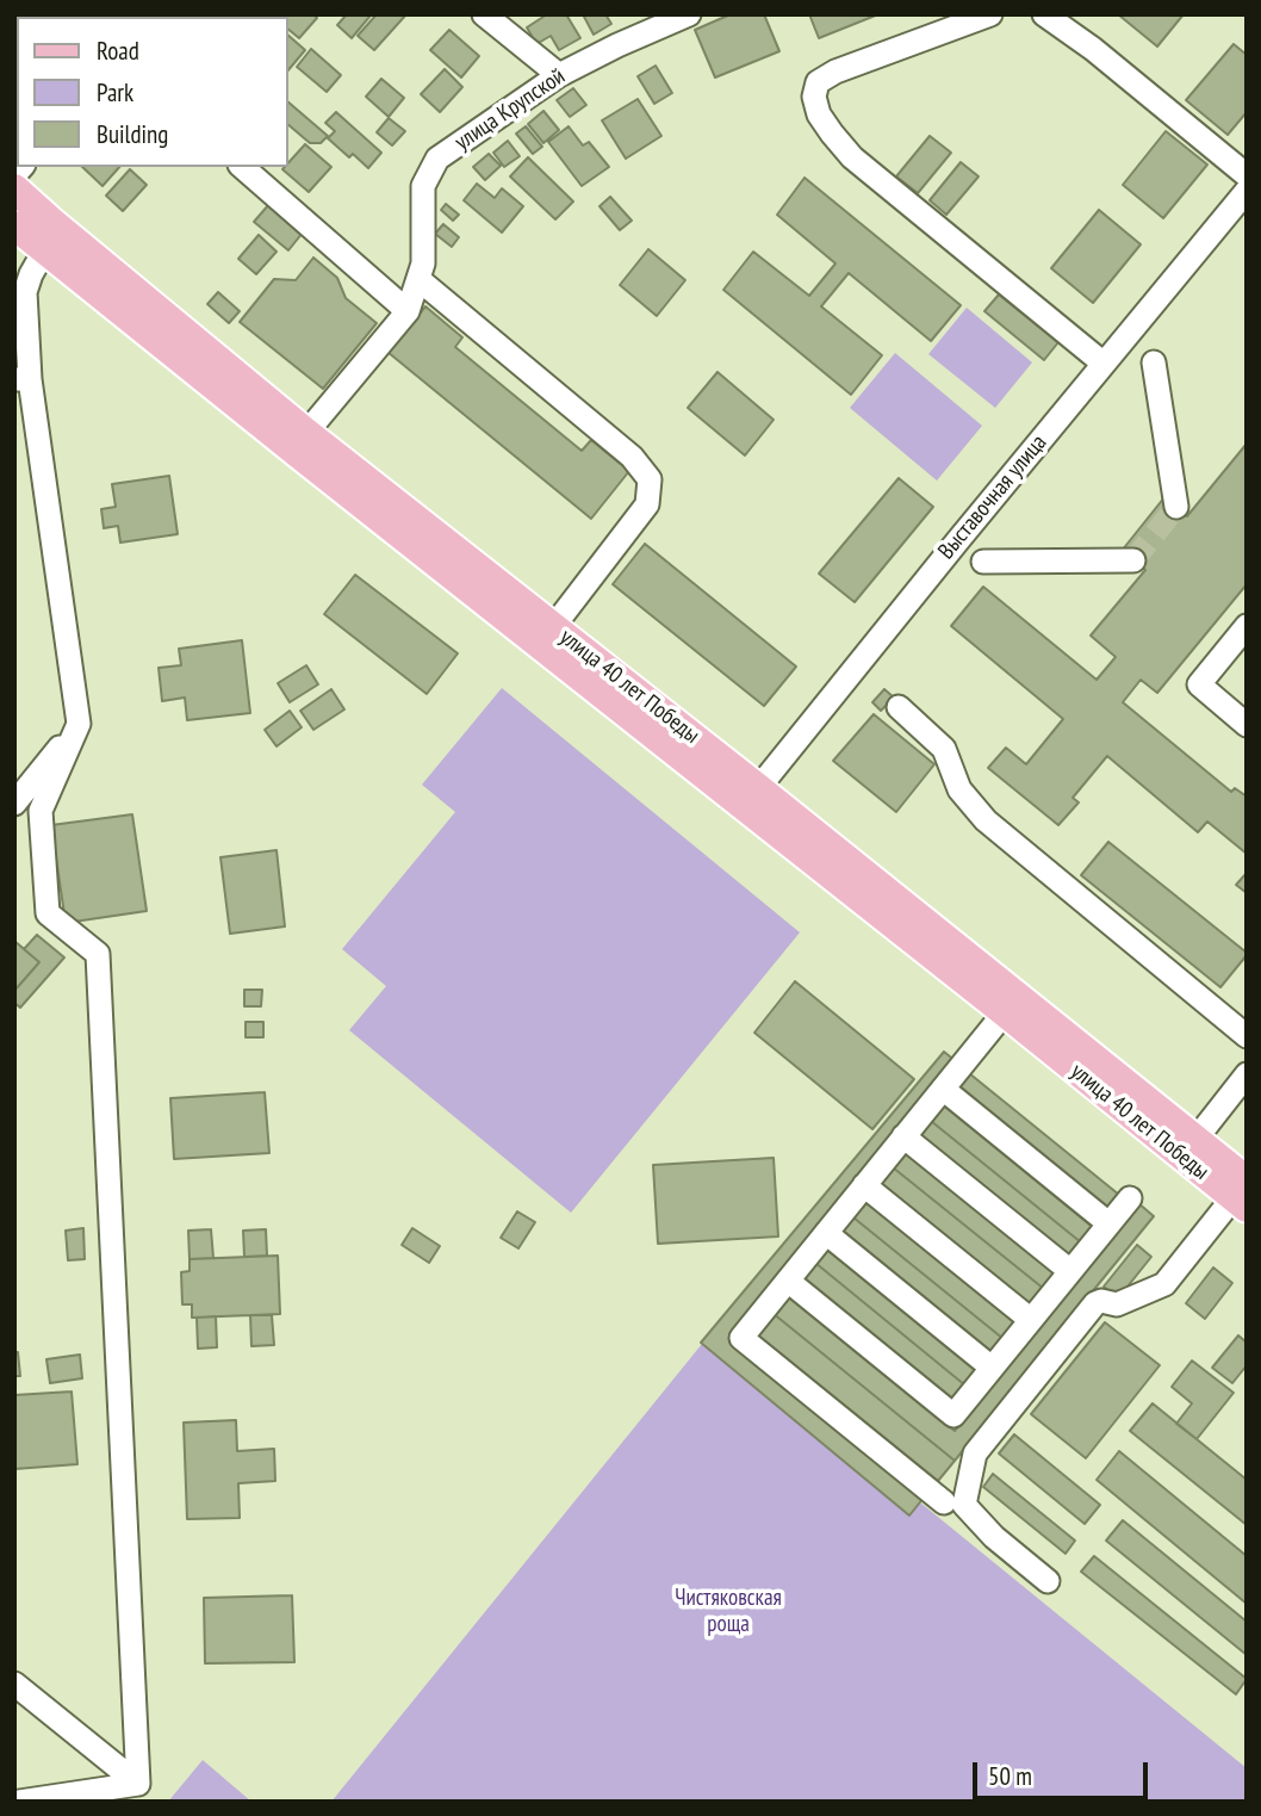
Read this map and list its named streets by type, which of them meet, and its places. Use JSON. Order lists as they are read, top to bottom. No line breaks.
{"streets":{"main road":["улица 40 лет Победы"],"street":["улица Крупской","Выставочная улица"]},"crossings":[["улица Крупской","улица 40 лет Победы"],["Выставочная улица","улица 40 лет Победы"]],"parks":["Чистяковская роща"],"legend":["Road","Park","Building"],"scale_bar":"50 m"}
